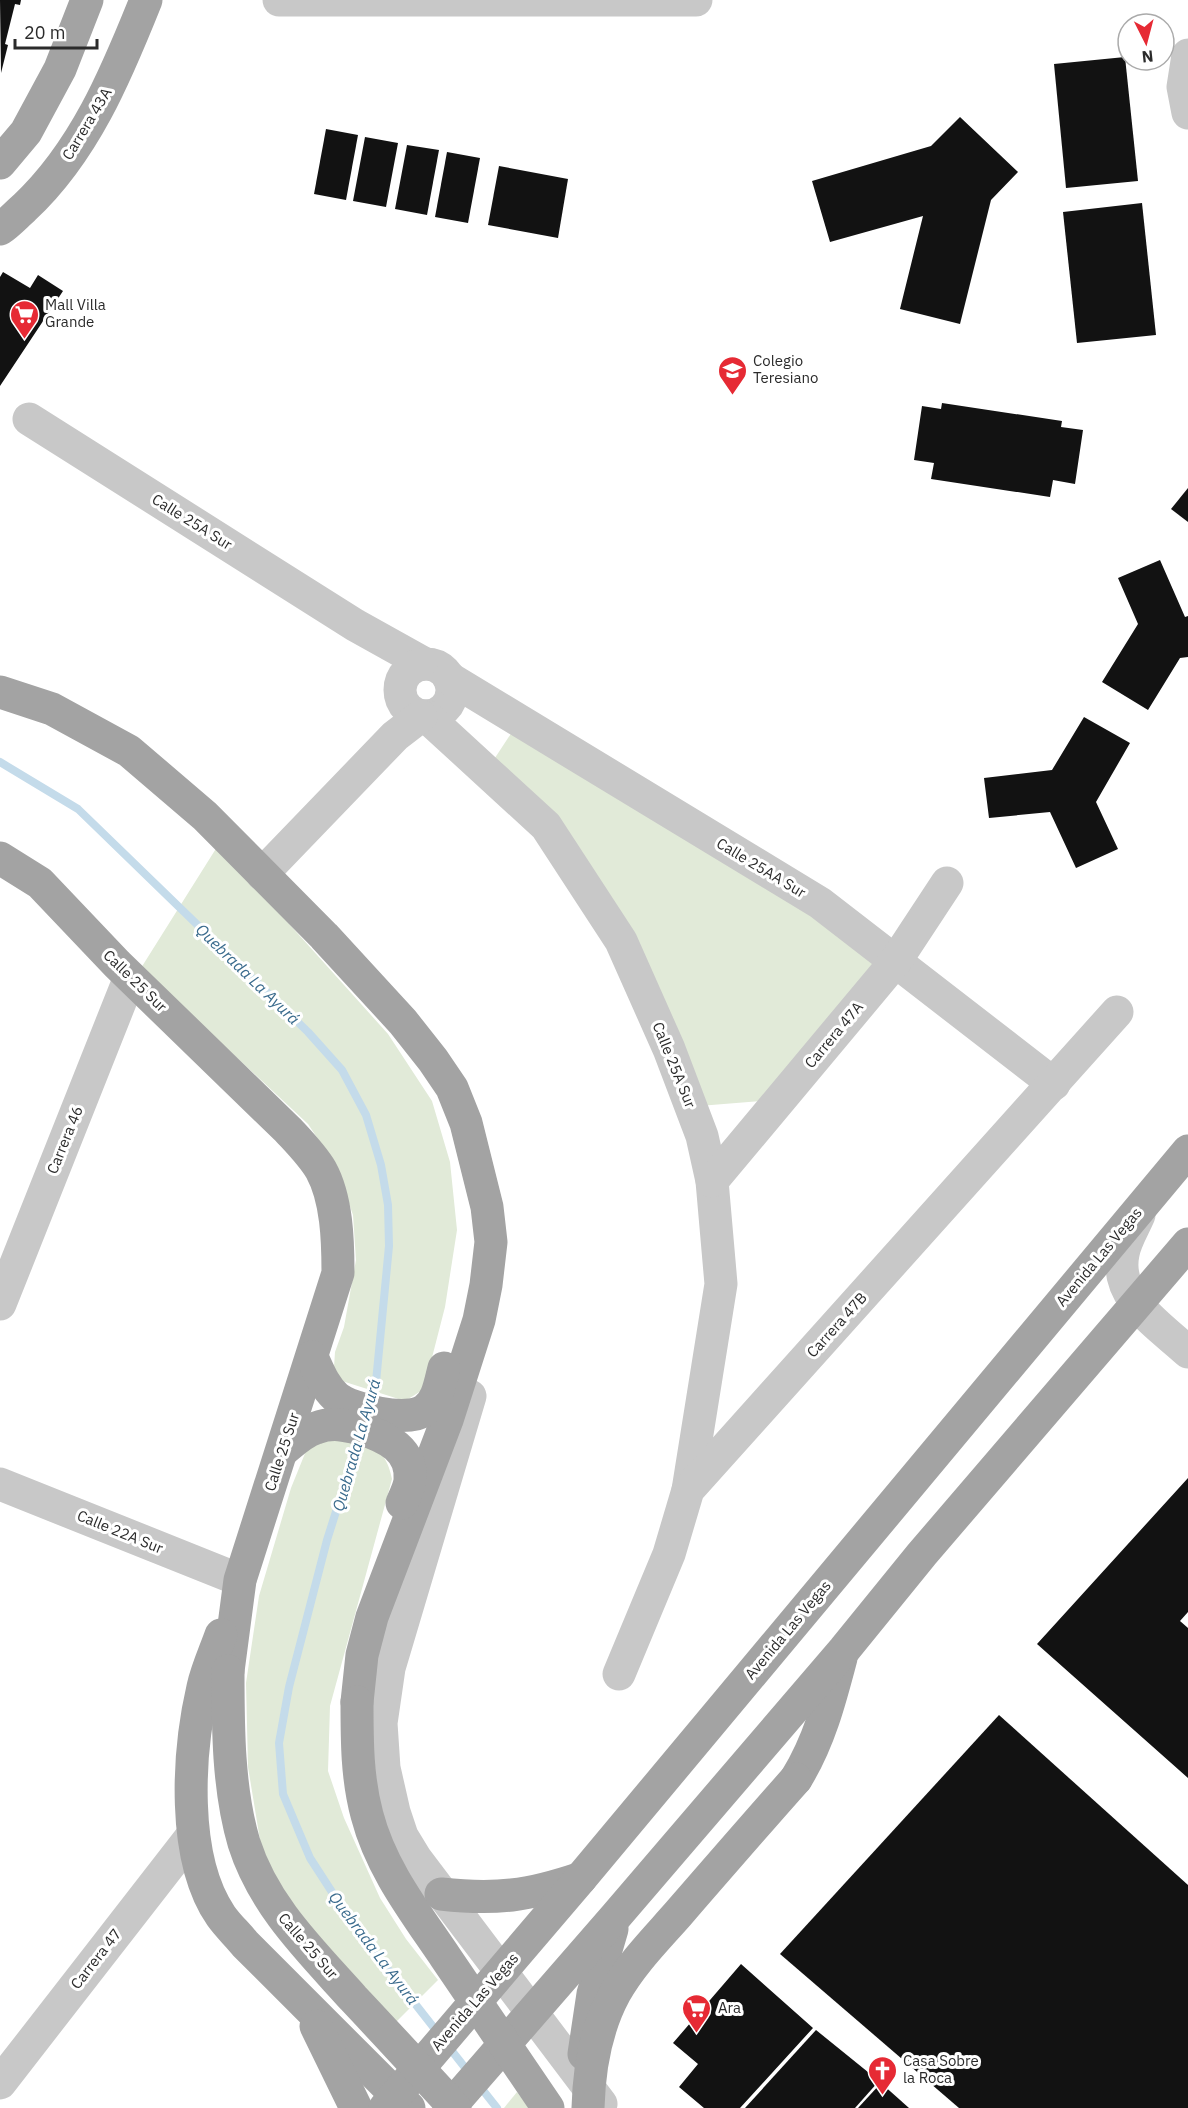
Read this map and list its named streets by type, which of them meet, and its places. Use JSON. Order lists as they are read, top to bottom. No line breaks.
{"streets":{"main road":["Carrera 43A","Calle 25 Sur","Avenida Las Vegas"],"street":["Calle 25A Sur","Calle 25AA Sur","Carrera 47A","Carrera 46","Carrera 47B","Calle 22A Sur","Carrera 47"]},"crossings":[["Calle 25A Sur","Calle 25AA Sur"],["Calle 25A Sur","Carrera 47A"],["Calle 25A Sur","Carrera 47B"],["Calle 25AA Sur","Carrera 47A"],["Calle 25AA Sur","Carrera 47B"],["Calle 25 Sur","Carrera 46"],["Calle 25 Sur","Calle 22A Sur"]],"water":["Quebrada La Ayurá"],"places":{"supermarket":["Mall Villa Grande","Ara"],"school or university":["Colegio Teresiano"],"church":["Casa Sobre la Roca"]},"scale_bar":"20 m","north":"bottom"}
